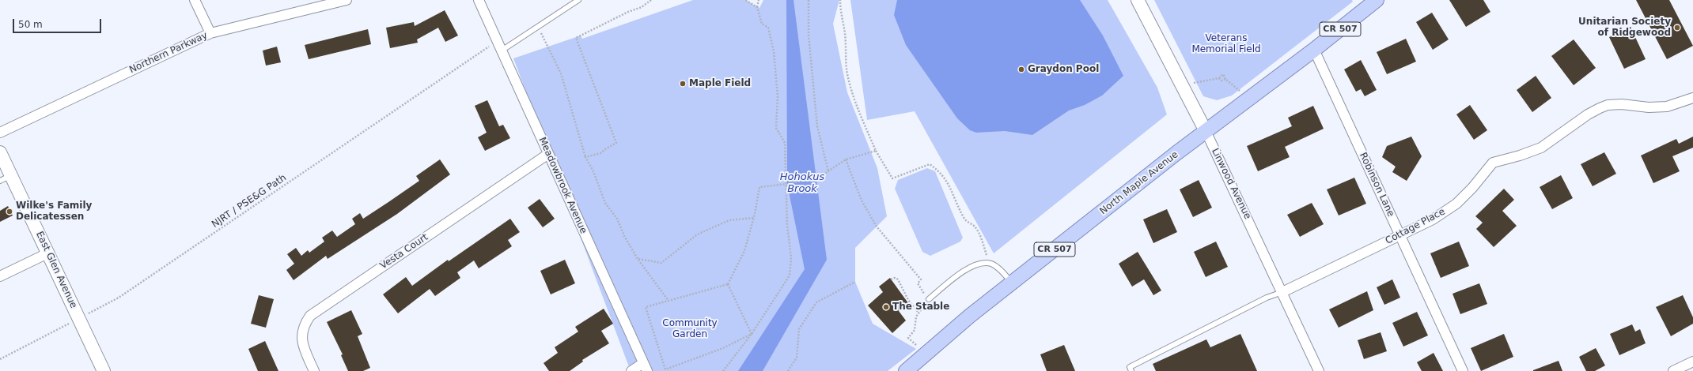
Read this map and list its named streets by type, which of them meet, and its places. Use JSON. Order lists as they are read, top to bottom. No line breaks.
{"streets":{"main road":["CR 507","North Maple Avenue"],"street":["Northern Parkway","Linwood Avenue","Robinson Lane","Meadowbrook Avenue","Cottage Place","Vesta Court","East Glen Avenue"],"path":["NJRT / PSE&G Path"]},"crossings":[["North Maple Avenue","Linwood Avenue"],["North Maple Avenue","Robinson Lane"],["Linwood Avenue","Cottage Place"],["Robinson Lane","Cottage Place"],["Meadowbrook Avenue","NJRT / PSE&G Path"],["Meadowbrook Avenue","Vesta Court"],["NJRT / PSE&G Path","East Glen Avenue"]],"water":["Hohokus Brook"],"parks":["Veterans Memorial Field","Community Garden"],"places":["Unitarian Society of Ridgewood","Graydon Pool","Maple Field","Wilke's Family Delicatessen","The Stable"],"scale_bar":"50 m"}
